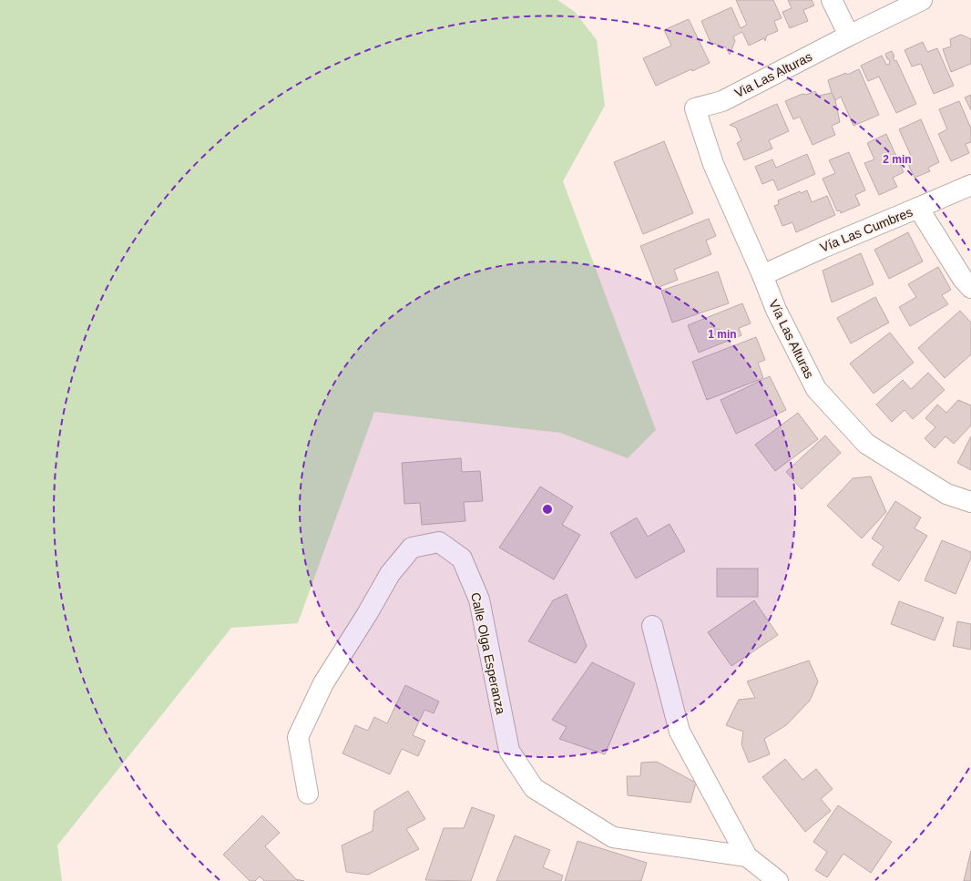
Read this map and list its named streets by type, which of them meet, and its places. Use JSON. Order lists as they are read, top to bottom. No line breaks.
{"streets":{"street":["Via Las Alturas","Vía Las Cumbres","Vía Las Alturas","Calle Olga Esperanza"]},"crossings":[["Via Las Alturas","Vía Las Alturas"],["Vía Las Cumbres","Vía Las Alturas"]],"rings":["2 min","1 min"]}
